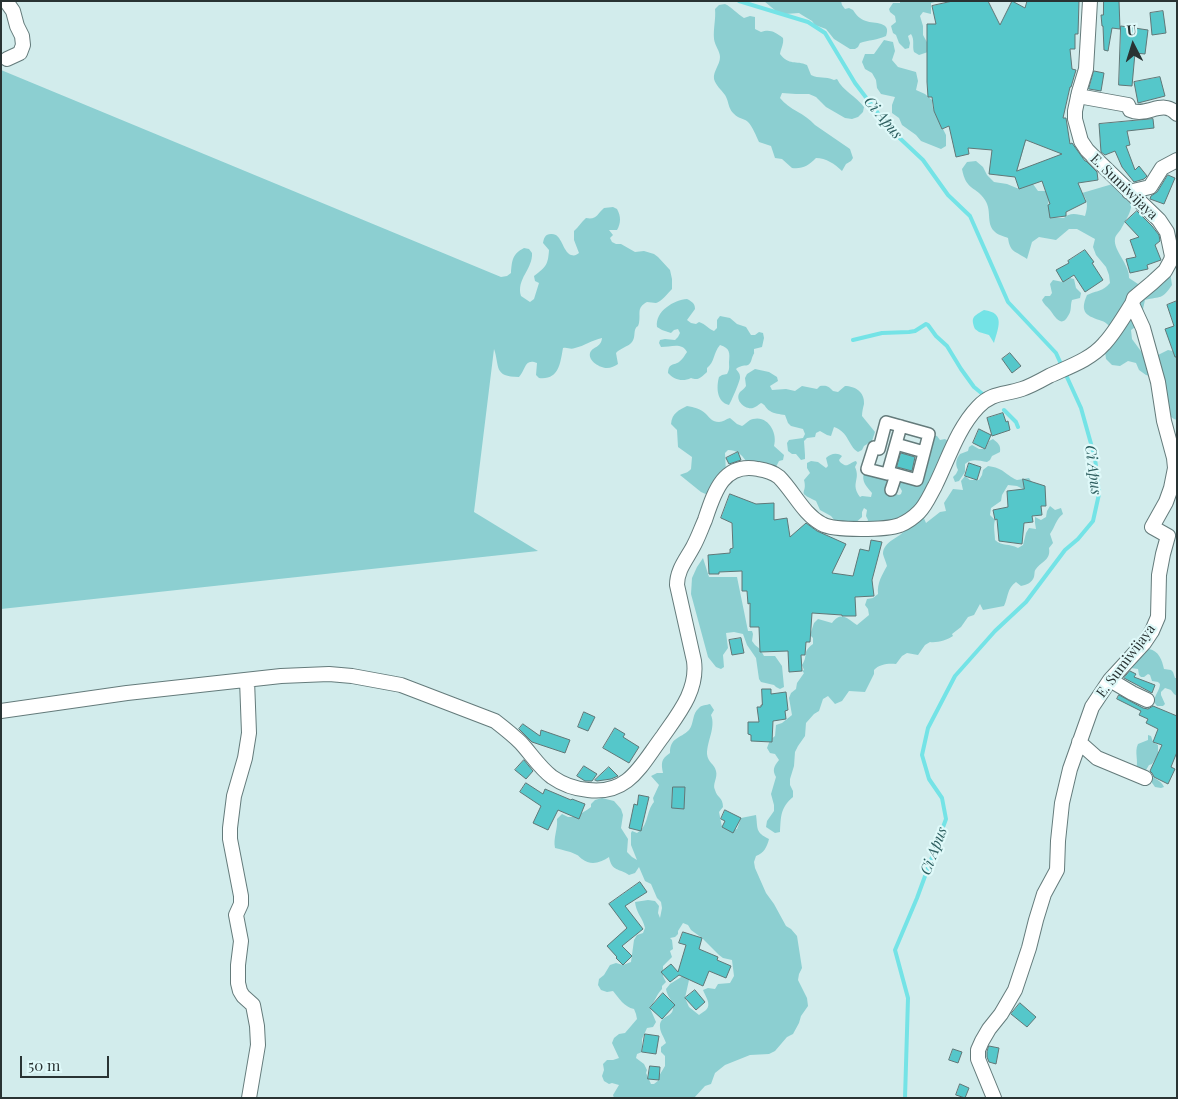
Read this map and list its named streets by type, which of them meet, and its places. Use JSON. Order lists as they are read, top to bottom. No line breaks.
{"streets":{"street":["E. Sumiwijaya"]},"water":["Ci Apus"],"scale_bar":"50 m","north":"top"}
